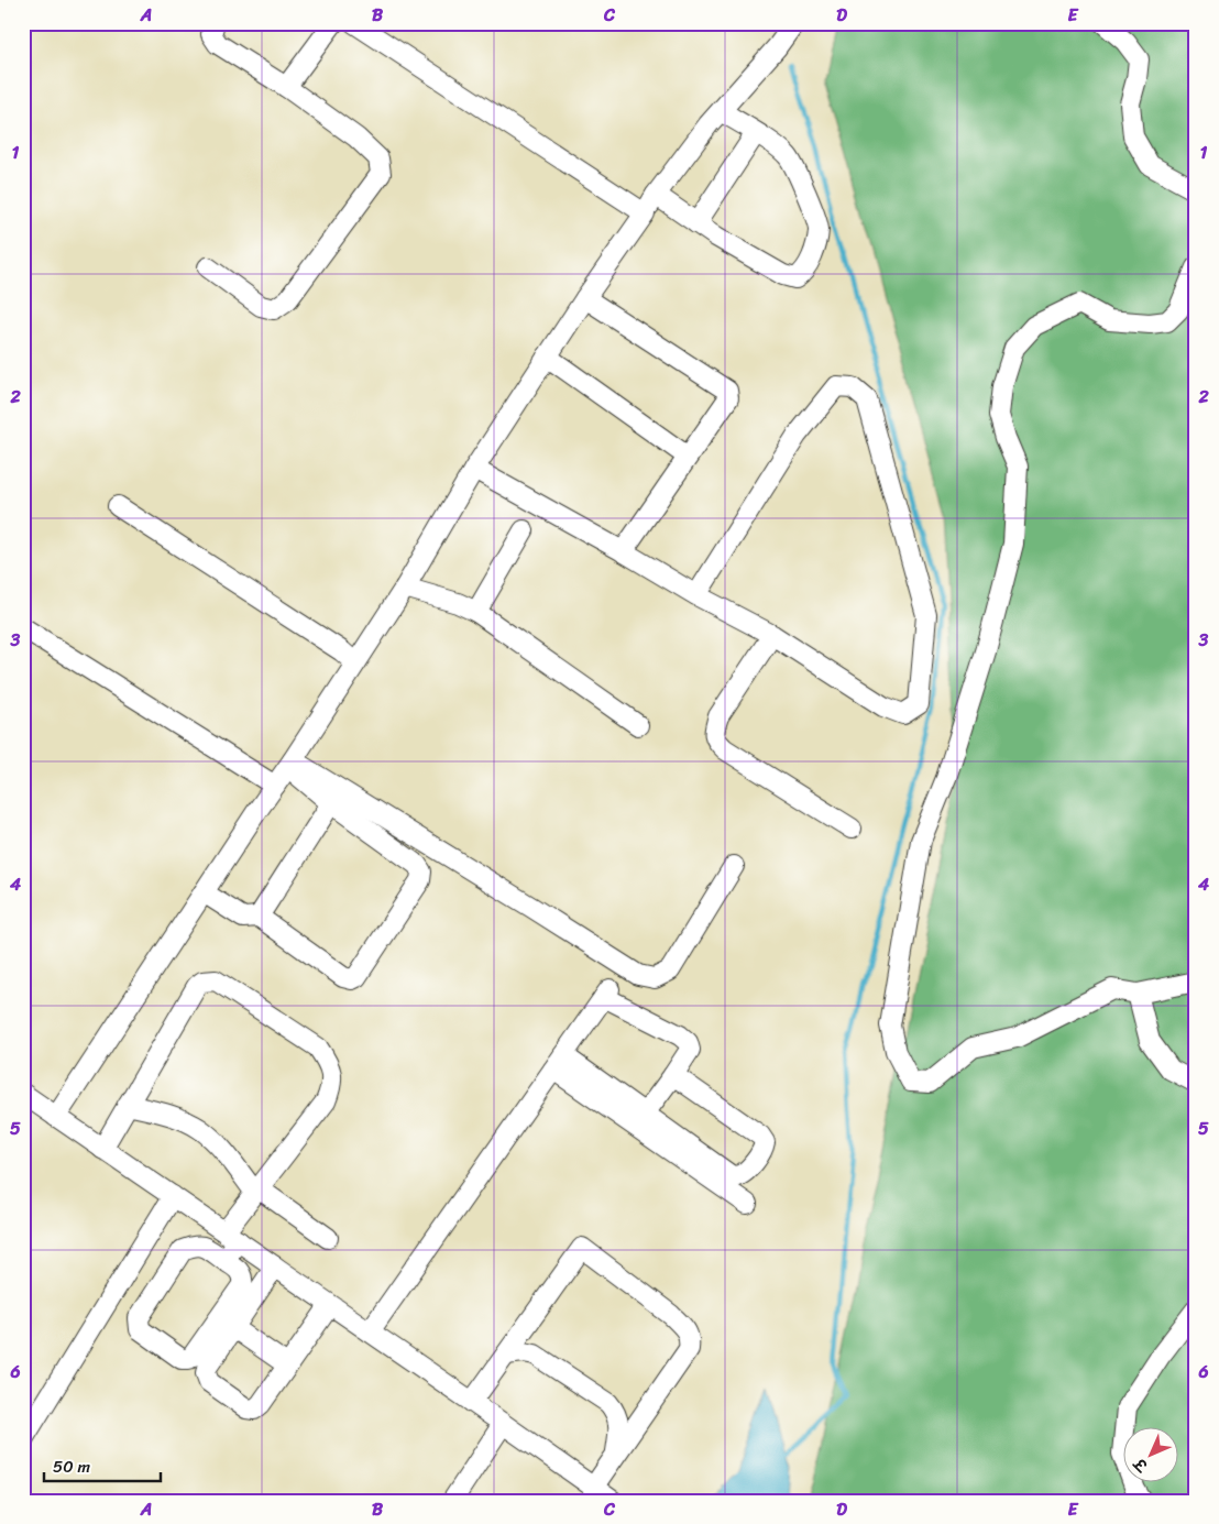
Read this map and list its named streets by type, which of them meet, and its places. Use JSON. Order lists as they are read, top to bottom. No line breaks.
{"scale_bar":"50 m","north":"bottom left","grid":{"columns":["A","B","C","D","E"],"rows":["1","2","3","4","5","6"]}}
